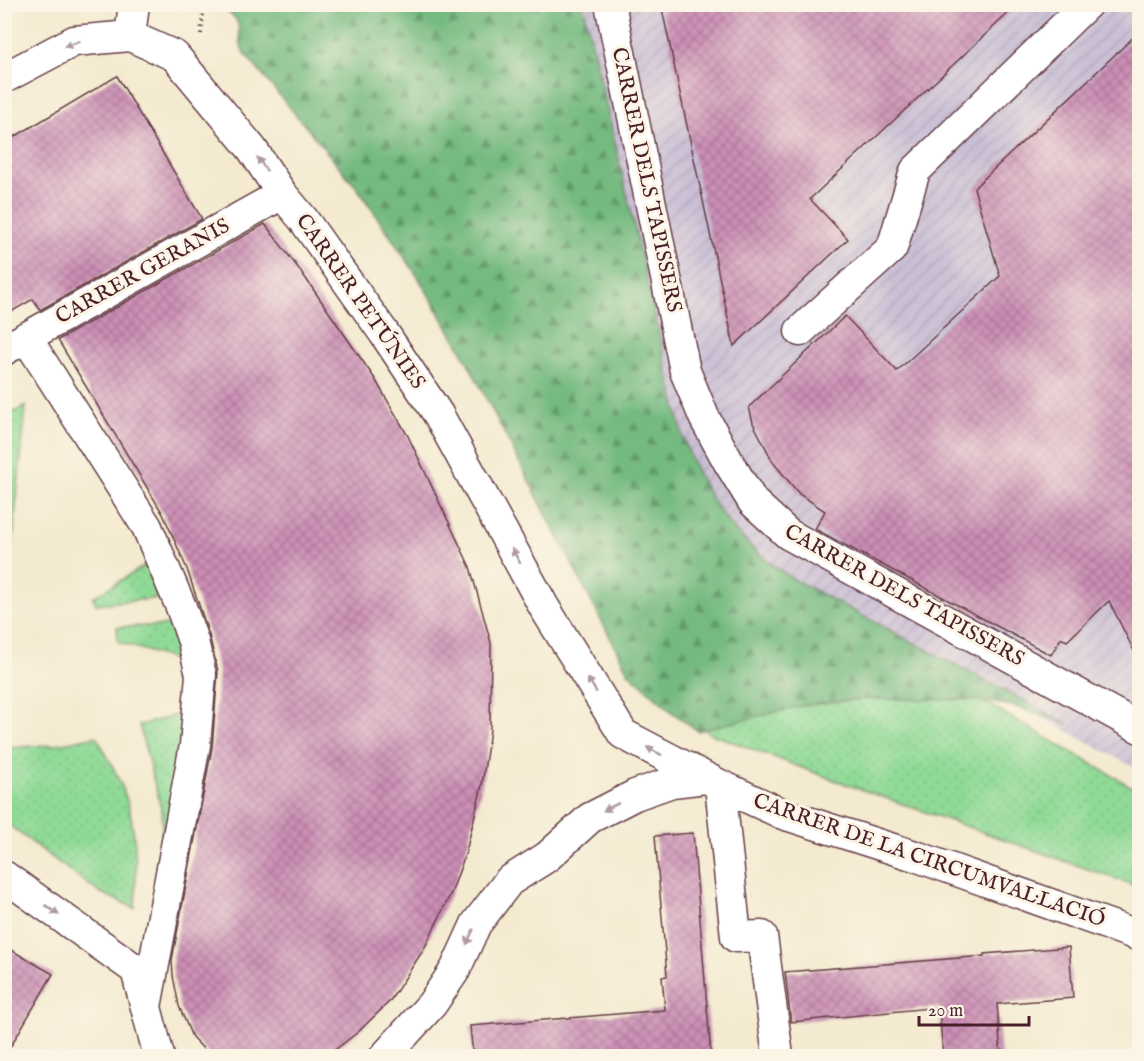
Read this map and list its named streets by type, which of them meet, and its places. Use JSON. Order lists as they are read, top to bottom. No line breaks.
{"streets":{"street":["CARRER DELS TAPISSERS","CARRER GERANIS","CARRER PETÚNIES","CARRER DE LA CIRCUMVAL·LACIÓ"]},"crossings":[["CARRER GERANIS","CARRER PETÚNIES"],["CARRER PETÚNIES","CARRER DE LA CIRCUMVAL·LACIÓ"]],"one_way":["CARRER PETÚNIES"],"scale_bar":"20 m"}
